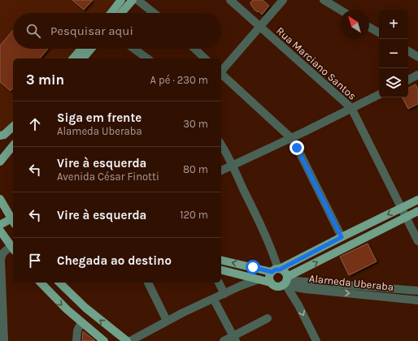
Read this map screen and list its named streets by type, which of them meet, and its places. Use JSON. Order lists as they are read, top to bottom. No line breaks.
{"streets":{"main road":["Alameda Uberaba"],"street":["Rua Marciano Santos"]},"one_way":["Alameda Uberaba"],"north":"top left","page":{"map_buttons":["+","−"],"search":"Pesquisar aqui","heading":["3 min","A pé · 230 m"],"list":[["Siga em frente","Alameda Uberaba","30 m"],["Vire à esquerda","Avenida César Finotti","80 m"],["Vire à esquerda","120 m"],"Chegada ao destino"]}}
